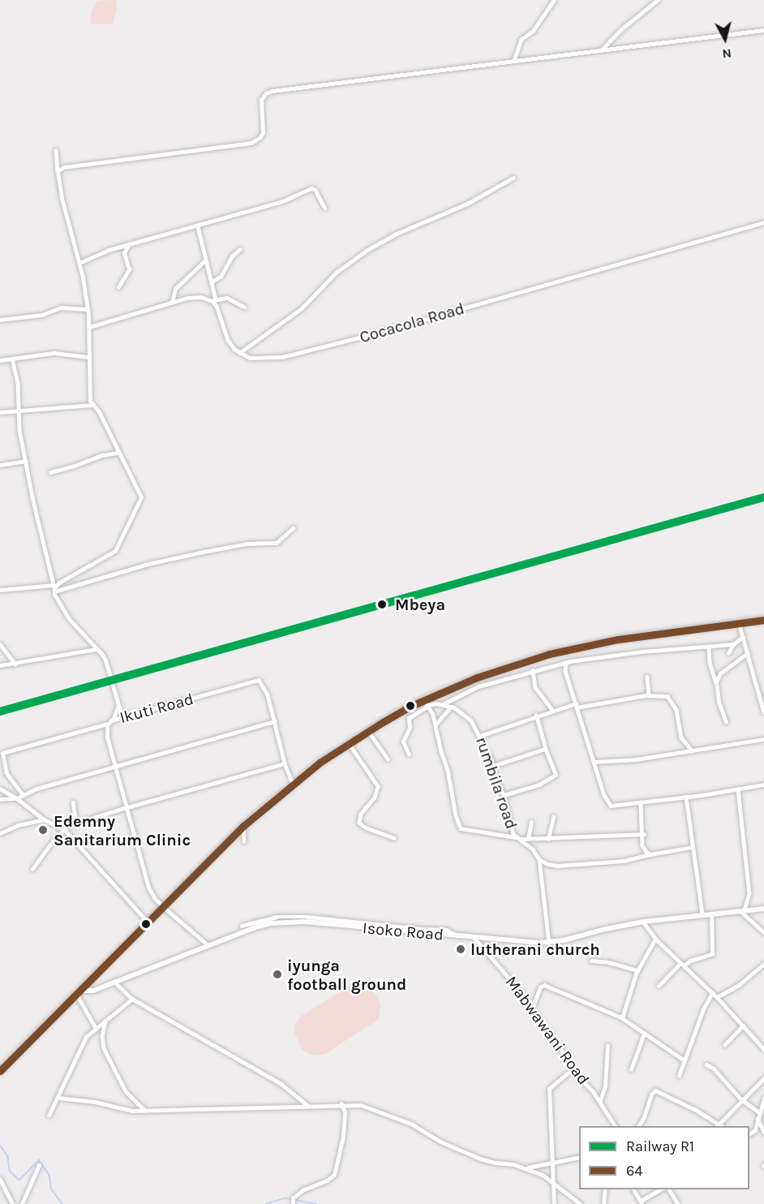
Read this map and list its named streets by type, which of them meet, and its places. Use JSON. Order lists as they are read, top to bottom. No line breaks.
{"streets":{"street":["Cocacola Road","Ikuti Road","rumbila road","Isoko Road","Mabwawani Road"]},"crossings":[["Ikuti Road","Isoko Road"],["Isoko Road","Mabwawani Road"]],"places":["Mbeya","Edemny Sanitarium Clinic","lutherani church","iyunga football ground"],"lines":["rail line R1","transit line 64"],"legend":["Railway R1","64"],"north":"bottom"}
